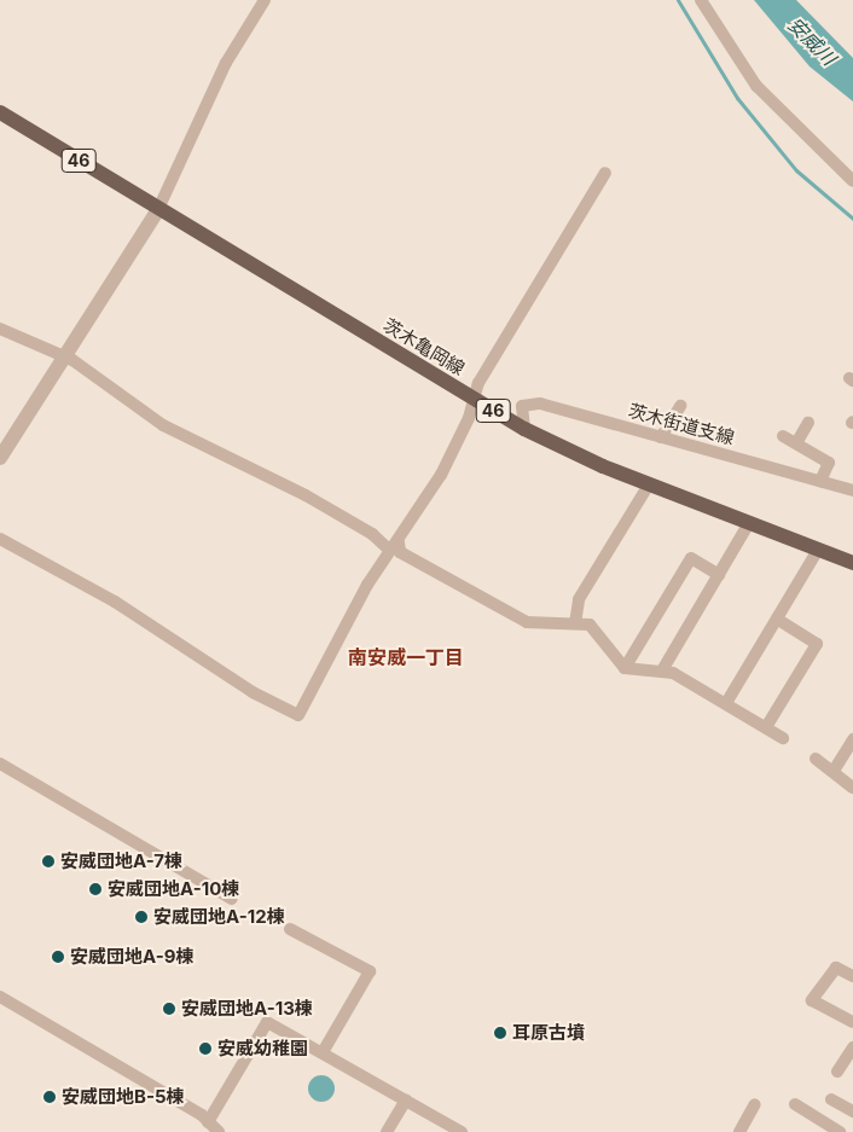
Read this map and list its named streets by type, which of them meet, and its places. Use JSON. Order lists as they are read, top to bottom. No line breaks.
{"streets":{"main road":["46","茨木亀岡線"],"street":["茨木街道支線"]},"crossings":[["茨木亀岡線","茨木街道支線"]],"districts":["南安威一丁目"],"water":["安威川"],"places":["安威団地A-7棟","安威団地A-10棟","安威団地A-12棟","安威団地A-9棟","安威団地A-13棟","耳原古墳","安威幼稚園","安威団地B-5棟"]}
